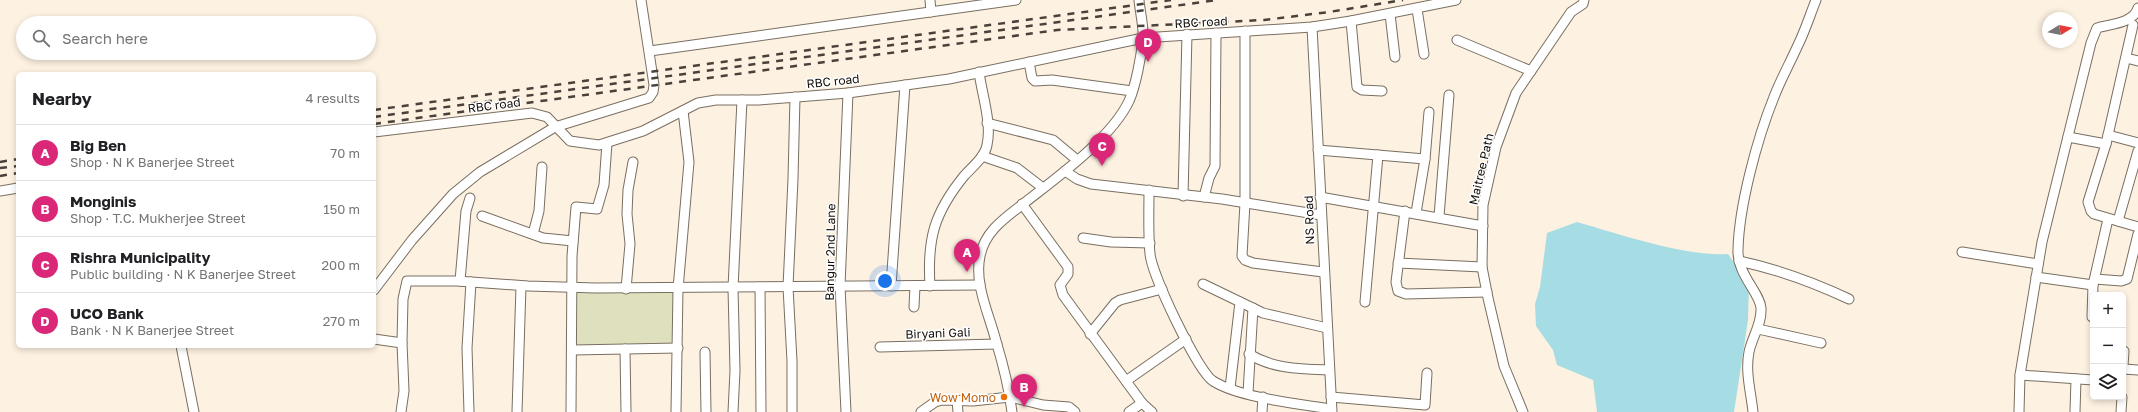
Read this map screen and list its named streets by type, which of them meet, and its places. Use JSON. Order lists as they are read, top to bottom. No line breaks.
{"streets":{"street":["RBC road","Maitree Path","NS Road","Bangur 2nd Lane","Biryani Gali"]},"crossings":[["RBC road","NS Road"],["RBC road","Bangur 2nd Lane"]],"places":["Wow Momo"],"north":"right","page":{"search":"Search here","pins":["D","C","A","B"],"heading":["Nearby","4 results"],"list":[{"mark":"A","name":"Big Ben","note":"Shop · N K Banerjee Street","value":"70 m"},{"mark":"B","name":"Monginis","note":"Shop · T.C. Mukherjee Street","value":"150 m"},{"mark":"C","name":"Rishra Municipality","note":"Public building · N K Banerjee Street","value":"200 m"},{"mark":"D","name":"UCO Bank","note":"Bank · N K Banerjee Street","value":"270 m"}],"map_buttons":["+","−"]}}
